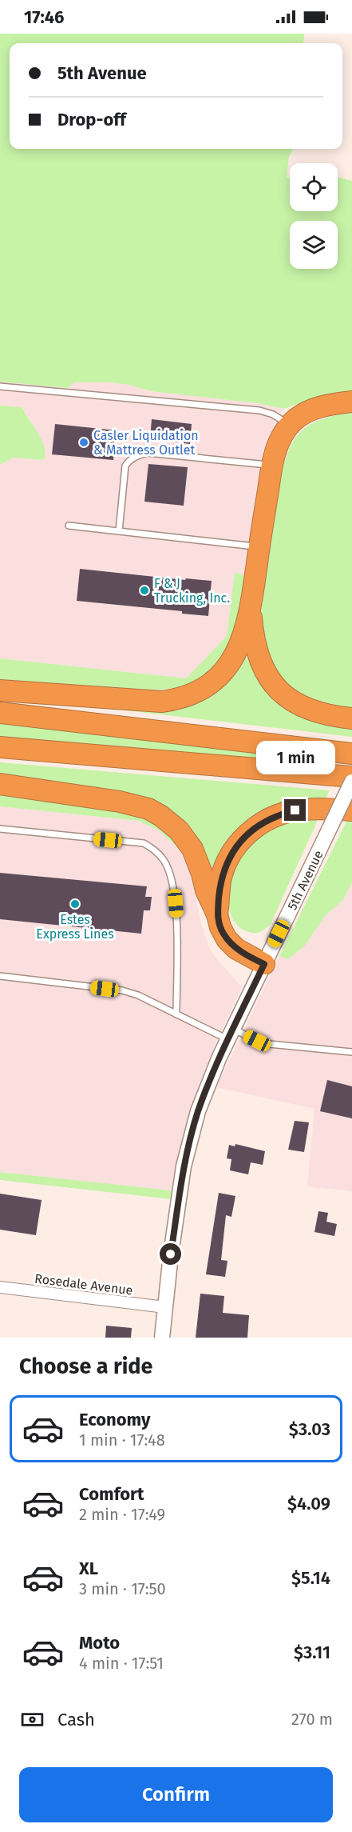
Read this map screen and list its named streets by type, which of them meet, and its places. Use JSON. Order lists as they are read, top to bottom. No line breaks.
{"streets":{"street":["5th Avenue","Rosedale Avenue"]},"crossings":[["5th Avenue","Rosedale Avenue"]],"places":["Casler Liquidation & Mattress Outlet","F & J Trucking, Inc.","Estes Express Lines"],"page":{"status":"17:46","banner":["5th Avenue","Drop-off"],"bubble":"1 min","heading":"Choose a ride","list":[{"name":"Economy","note":"1 min · 17:48","value":"$3.03"},{"name":"Comfort","note":"2 min · 17:49","value":"$4.09"},{"name":"XL","note":"3 min · 17:50","value":"$5.14"},{"name":"Moto","note":"4 min · 17:51","value":"$3.11"}],"pay":["Cash","270 m"],"buttons":"Confirm"}}
